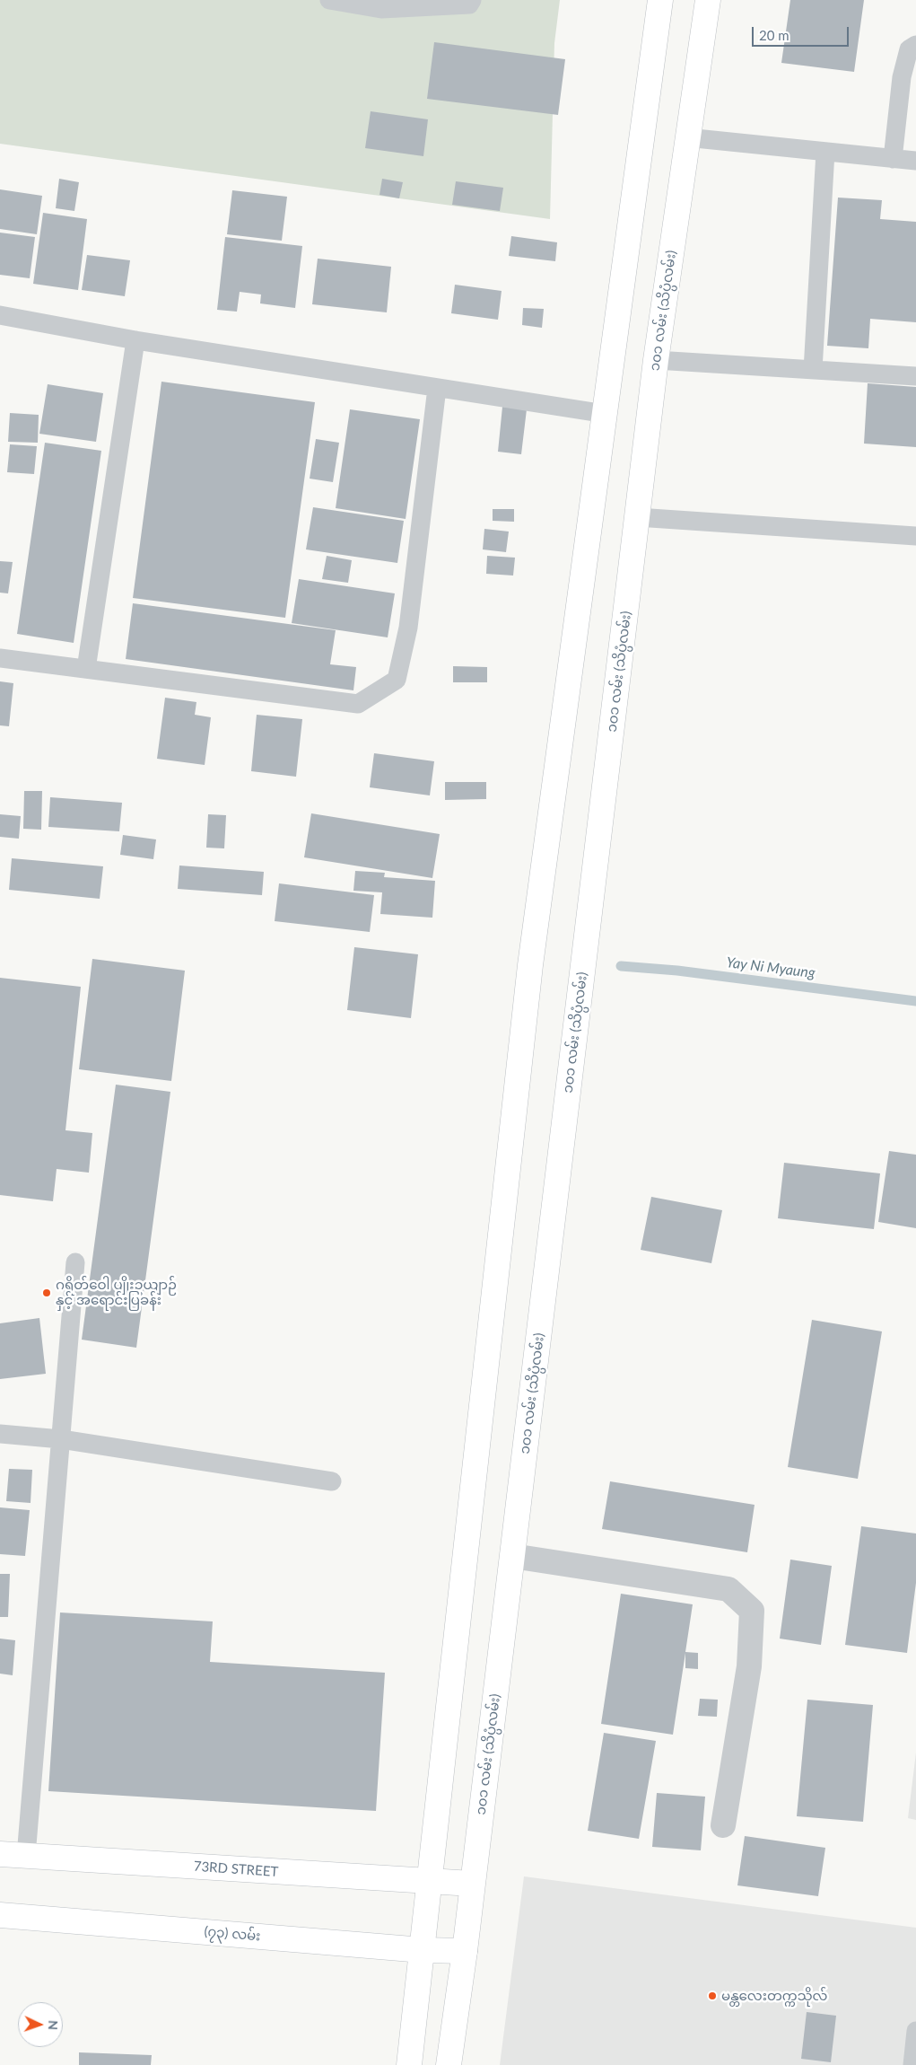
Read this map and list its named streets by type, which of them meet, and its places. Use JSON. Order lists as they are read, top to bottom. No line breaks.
{"streets":{"main road":["၁၀၁ လမ်း (သိပ္ပံလမ်း)","73RD STREET","(၇၃) လမ်း"]},"crossings":[["၁၀၁ လမ်း (သိပ္ပံလမ်း)","73RD STREET"],["၁၀၁ လမ်း (သိပ္ပံလမ်း)","(၇၃) လမ်း"]],"water":["Yay Ni Myaung"],"places":["ဂရိတ်ဝေါ ပျိုးဥယျာဉ် နှင့် အရောင်းပြခန်း","မန္တလေးတက္ကသိုလ်"],"scale_bar":"20 m","north":"right"}
